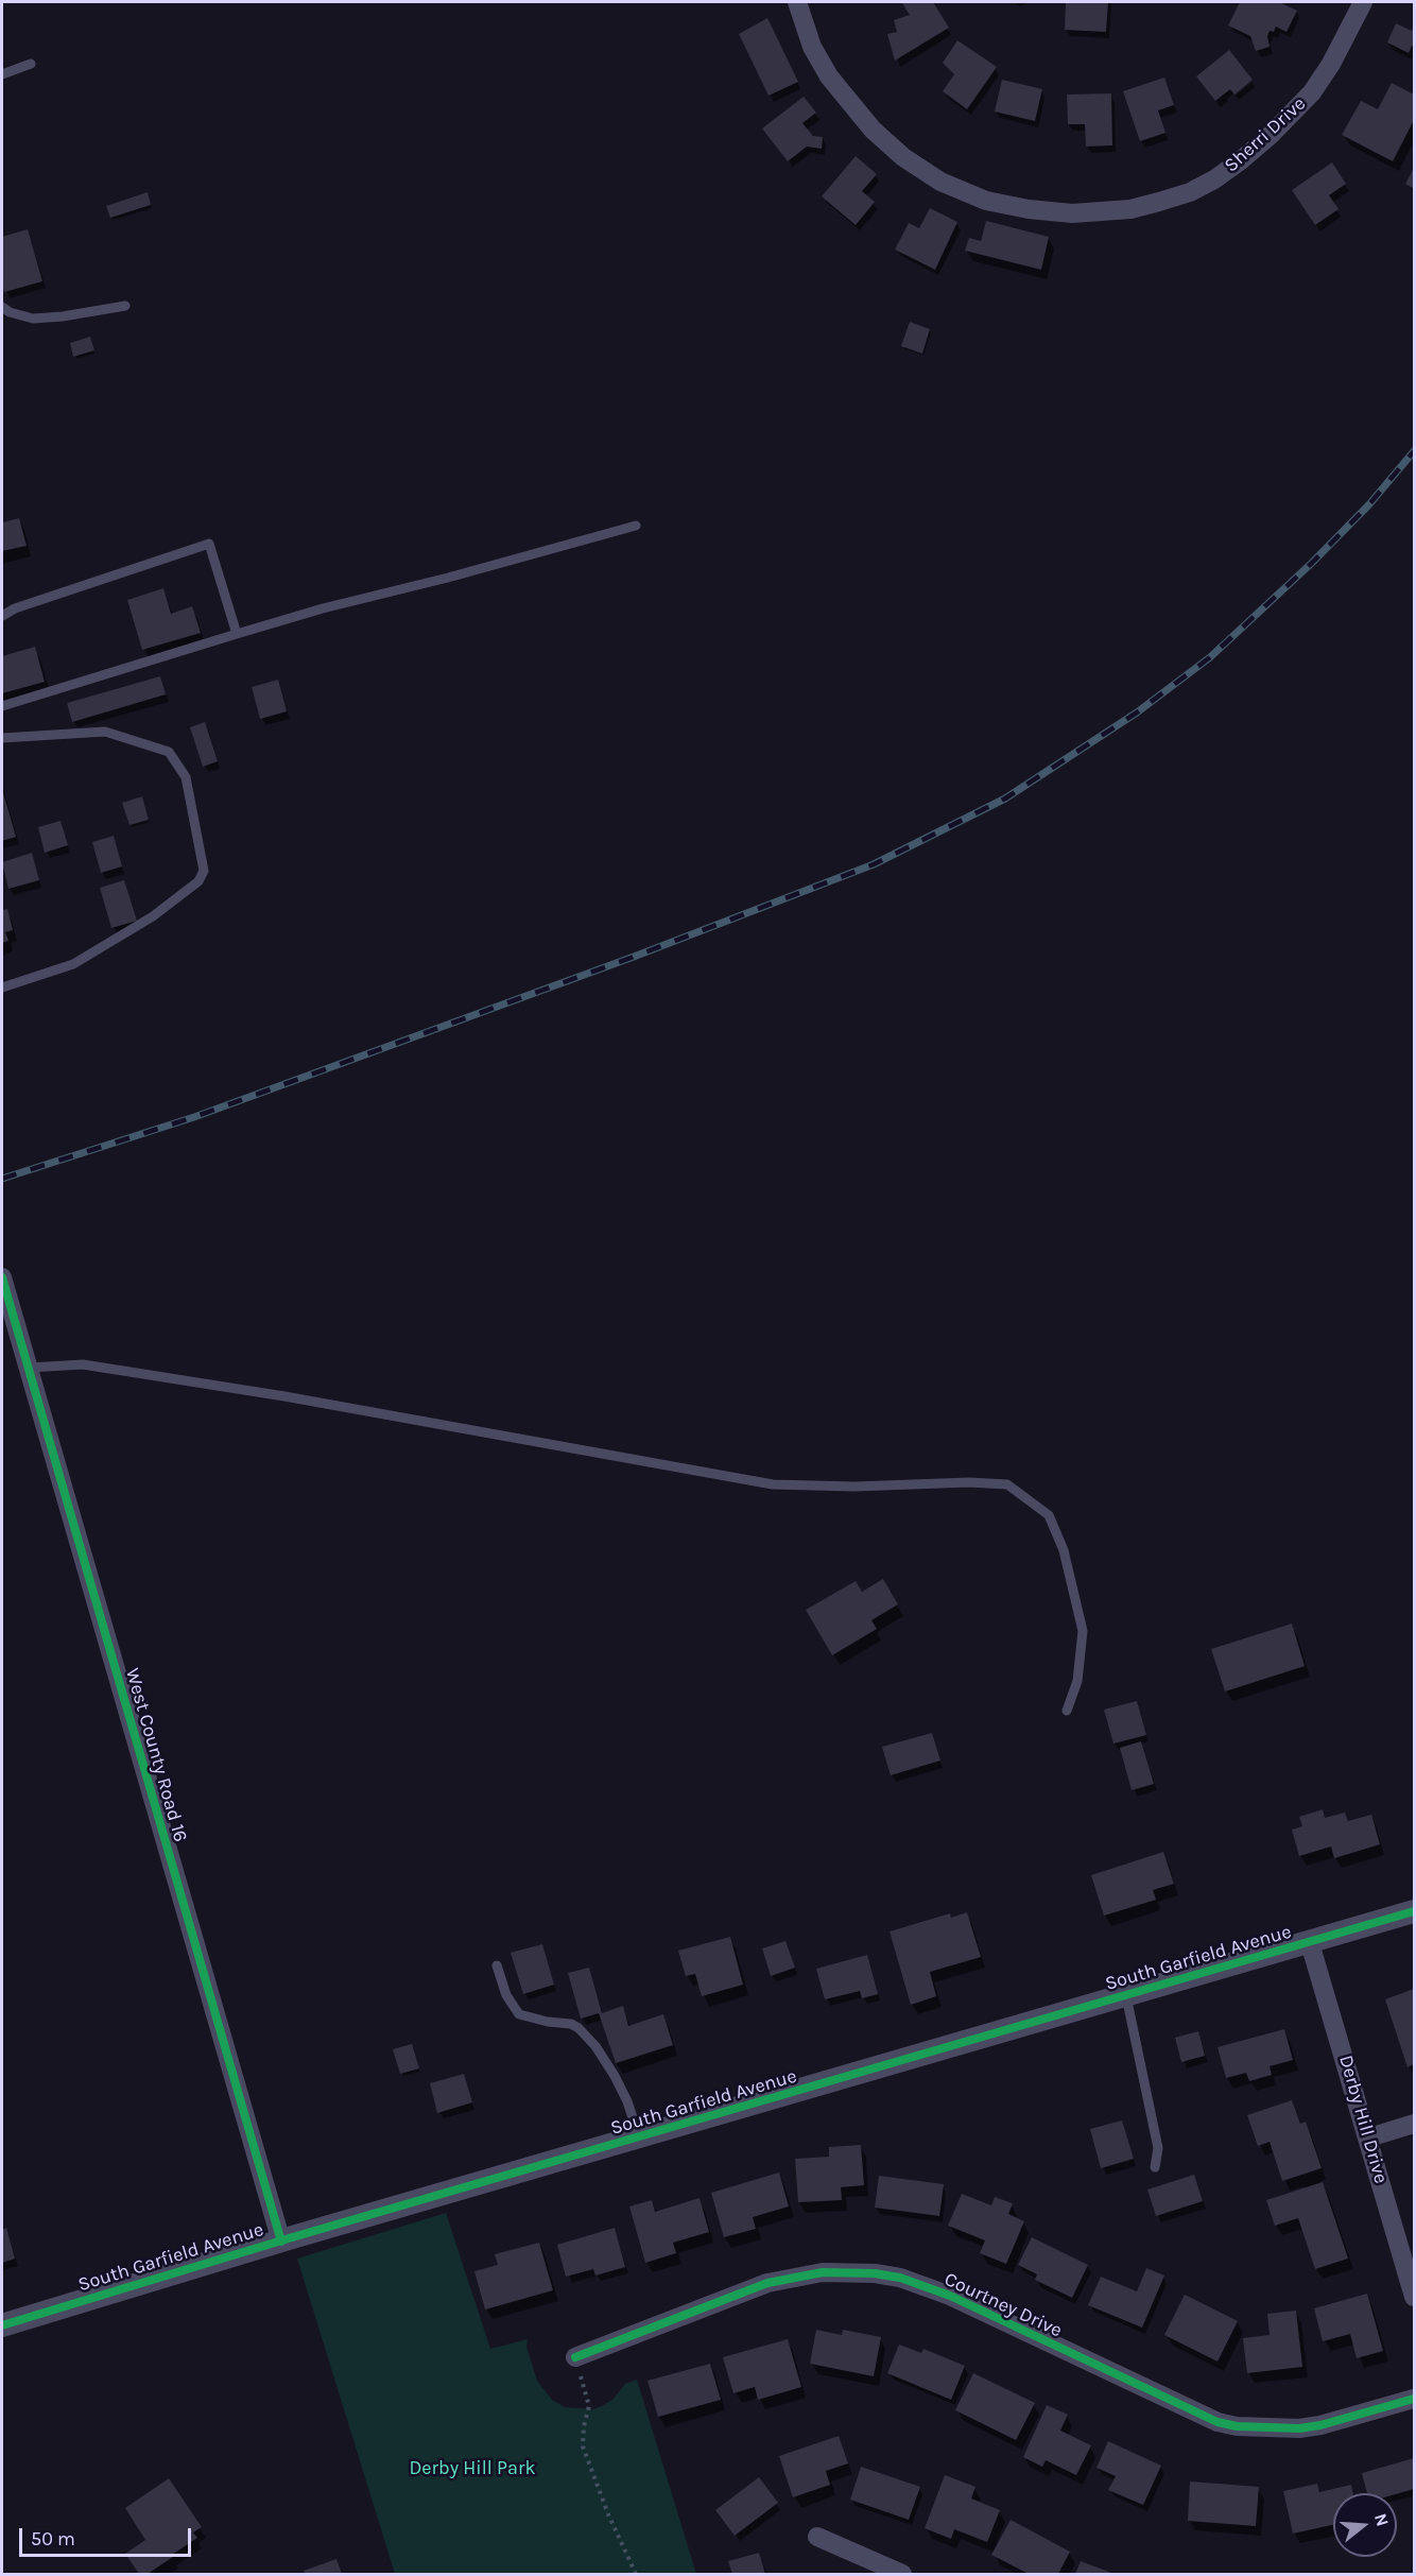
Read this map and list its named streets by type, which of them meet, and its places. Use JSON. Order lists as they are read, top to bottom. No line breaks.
{"streets":{"street":["Sherri Drive","West County Road 16","South Garfield Avenue","Derby Hill Drive","Courtney Drive"]},"crossings":[["West County Road 16","South Garfield Avenue"],["South Garfield Avenue","Derby Hill Drive"]],"parks":["Derby Hill Park"],"scale_bar":"50 m","north":"right"}
